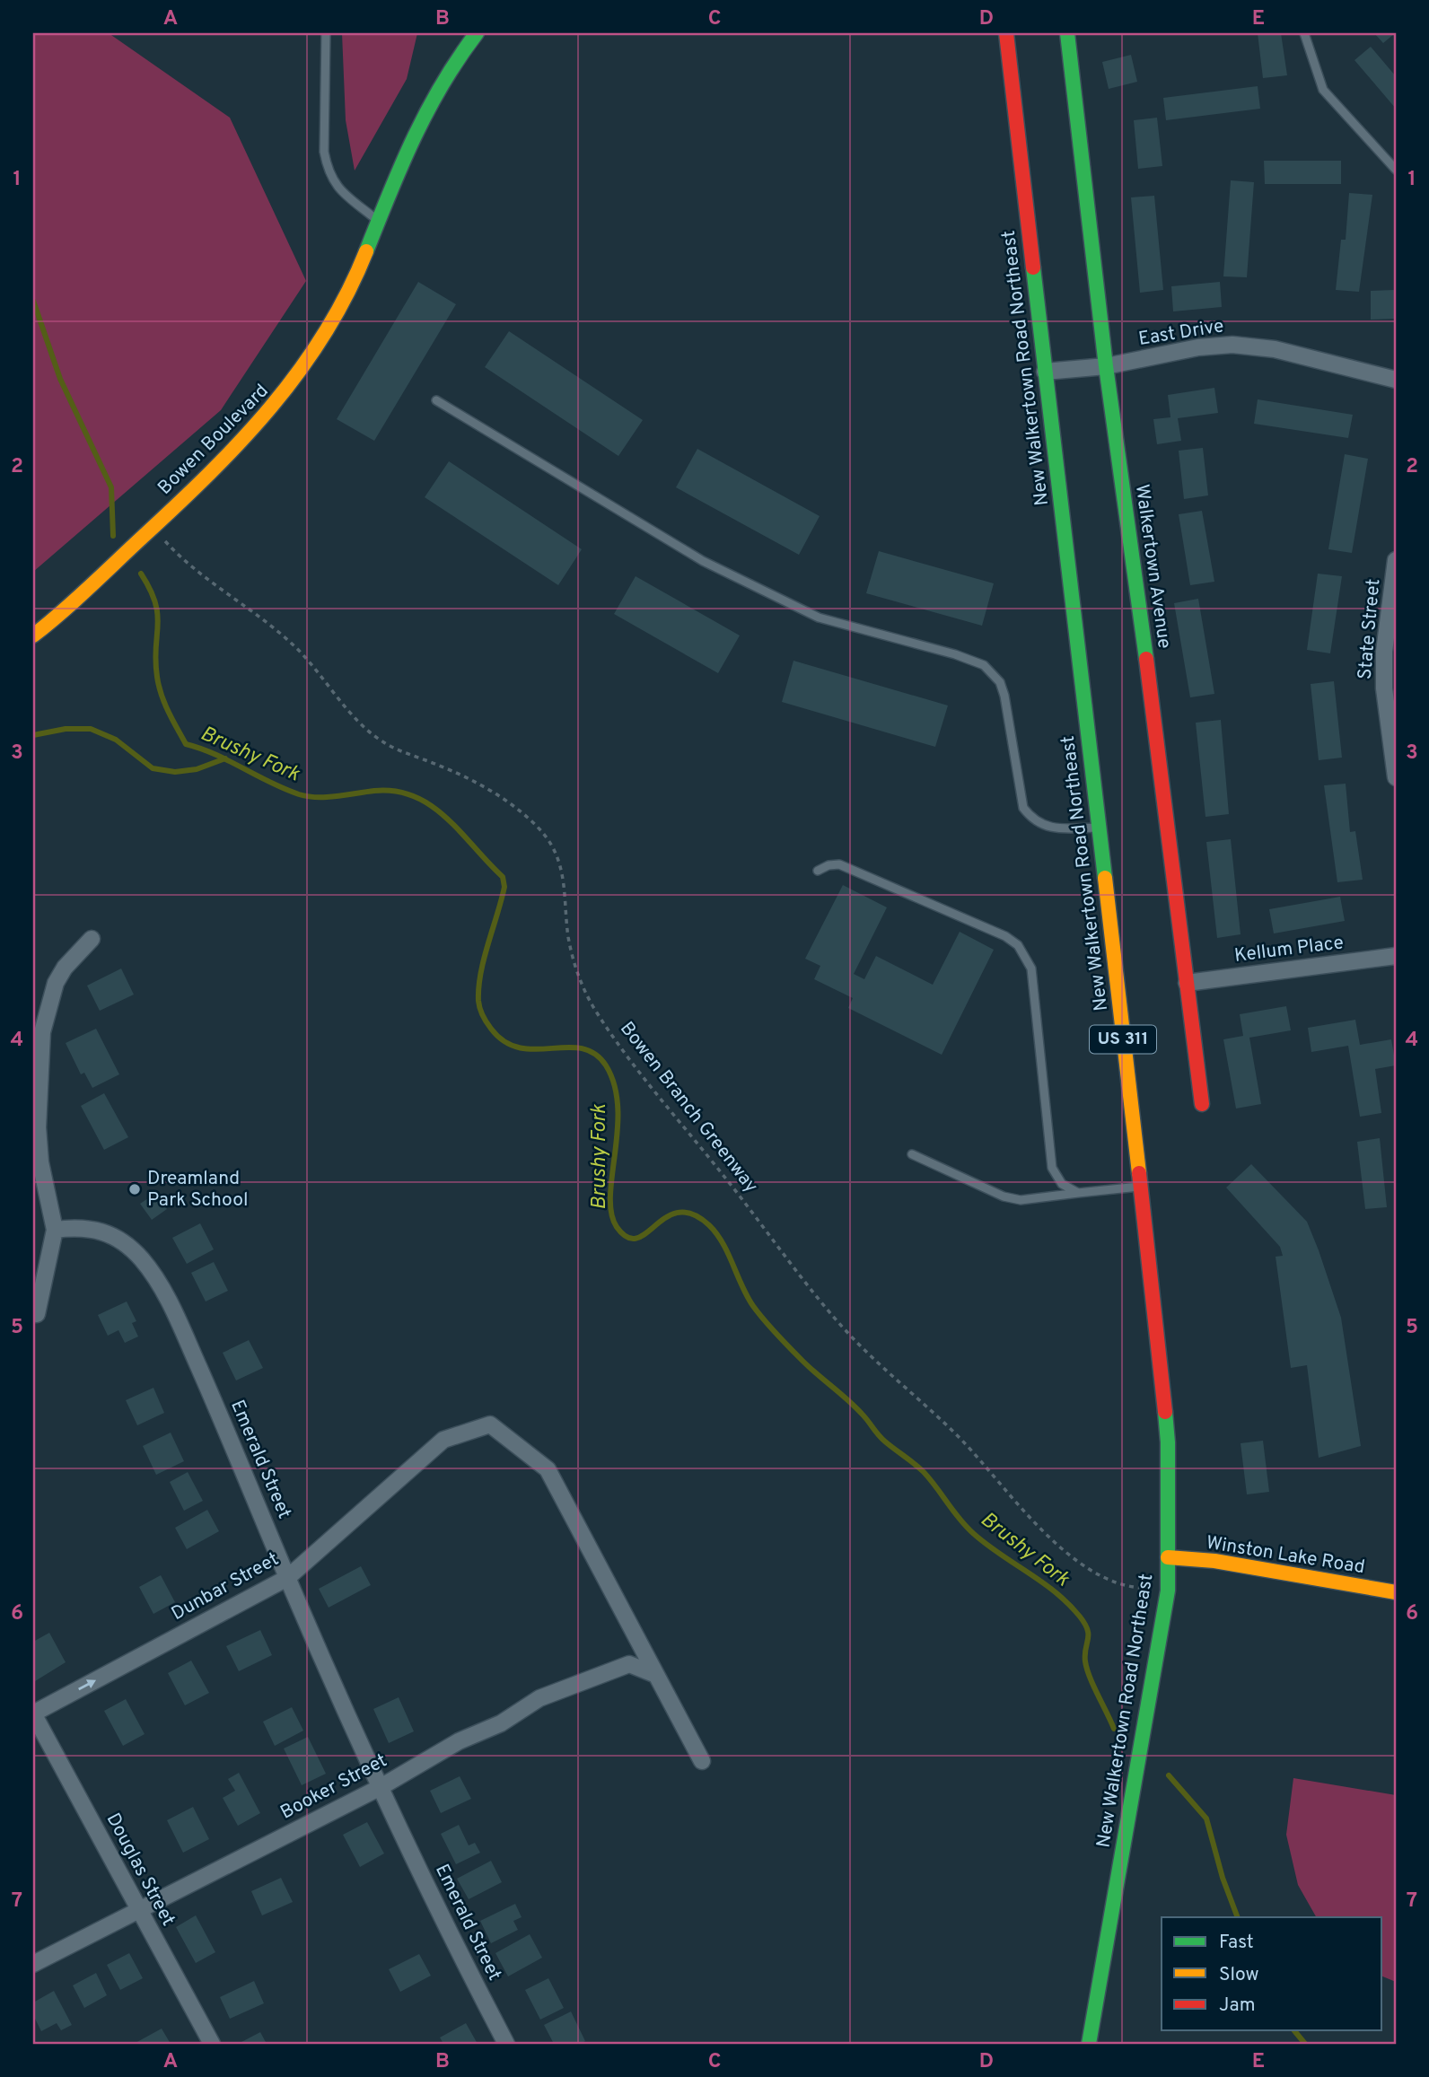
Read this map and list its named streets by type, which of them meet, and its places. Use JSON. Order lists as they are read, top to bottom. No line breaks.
{"streets":{"street":["East Drive","New Walkertown Road Northeast","Bowen Boulevard","Walkertown Avenue","State Street","Kellum Place","US 311","Emerald Street","Winston Lake Road","Dunbar Street","Booker Street","Douglas Street"],"path":["Bowen Branch Greenway"]},"crossings":[["East Drive","New Walkertown Road Northeast"],["East Drive","Walkertown Avenue"],["New Walkertown Road Northeast","Winston Lake Road"],["Bowen Boulevard","Bowen Branch Greenway"],["Walkertown Avenue","Kellum Place"],["Emerald Street","Dunbar Street"],["Emerald Street","Booker Street"],["Dunbar Street","Booker Street"],["Dunbar Street","Douglas Street"],["Booker Street","Douglas Street"]],"water":["Brushy Fork"],"places":["Dreamland Park School"],"legend":["Fast","Slow","Jam"],"grid":{"columns":["A","B","C","D","E"],"rows":["1","2","3","4","5","6","7"]}}
